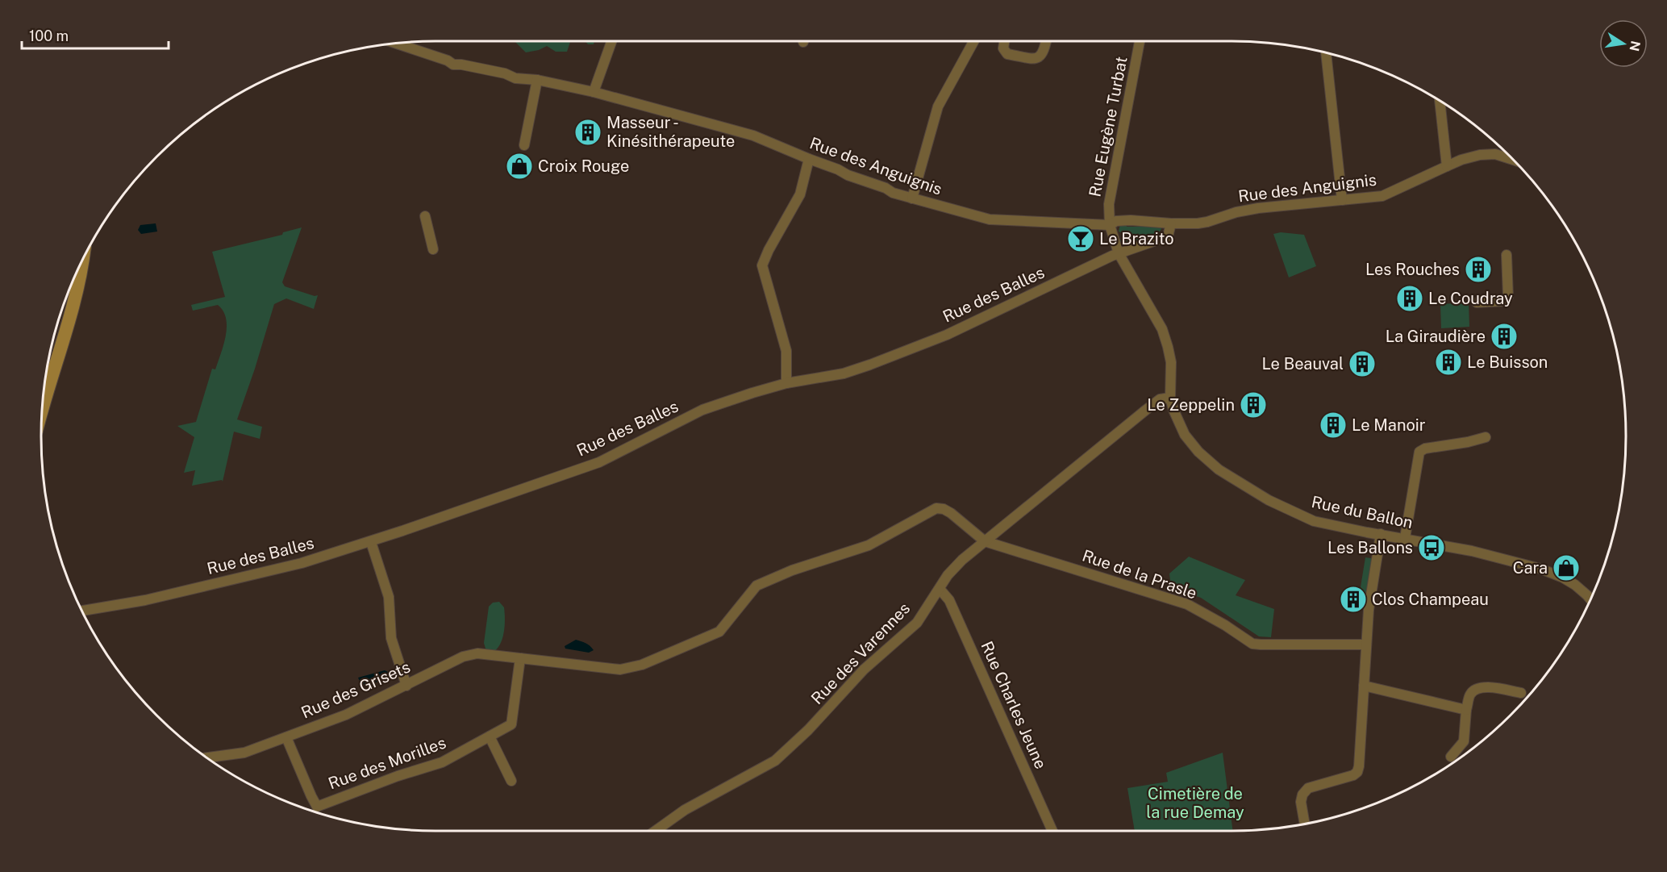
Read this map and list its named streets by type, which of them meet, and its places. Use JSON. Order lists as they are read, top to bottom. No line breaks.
{"streets":{"street":["Rue Eugène Turbat","Rue des Anguignis","Rue des Balles","Rue du Ballon","Rue de la Prasle","Rue des Varennes","Rue des Grisets","Rue Charles Jeune","Rue des Morilles"]},"crossings":[["Rue Eugène Turbat","Rue des Anguignis"],["Rue Eugène Turbat","Rue du Ballon"],["Rue des Anguignis","Rue des Balles"],["Rue des Anguignis","Rue du Ballon"],["Rue des Balles","Rue du Ballon"],["Rue du Ballon","Rue des Varennes"],["Rue de la Prasle","Rue des Varennes"],["Rue de la Prasle","Rue des Grisets"],["Rue des Varennes","Rue des Grisets"],["Rue des Varennes","Rue Charles Jeune"],["Rue des Grisets","Rue des Morilles"]],"parks":["Cimetière de la rue Demay"],"places":{"building":["Masseur - Kinésithérapeute","Les Rouches","Le Coudray","La Giraudière","Le Buisson","Le Beauval","Le Zeppelin","Le Manoir","Clos Champeau"],"shop":["Croix Rouge","Cara"],"bar":["Le Brazito"],"bus stop":["Les Ballons"]},"scale_bar":"100 m","north":"right"}
